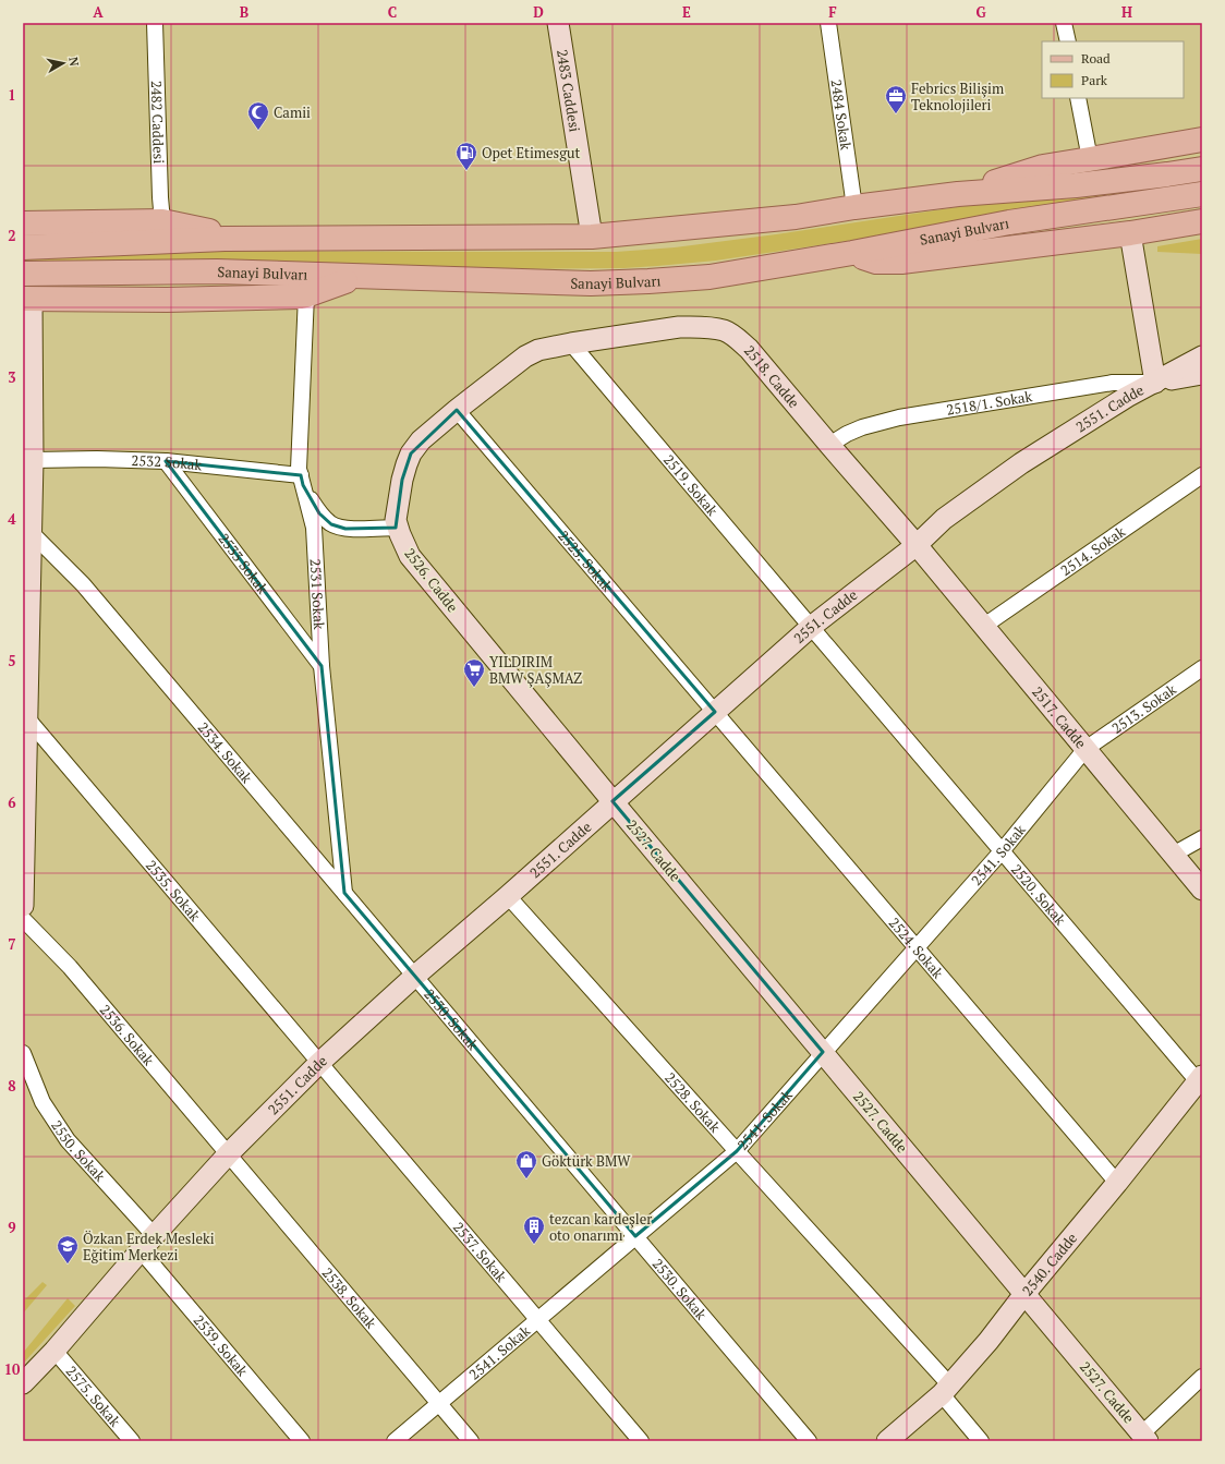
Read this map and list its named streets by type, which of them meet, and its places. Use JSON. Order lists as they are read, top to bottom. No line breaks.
{"streets":{"main road":["Sanayi Bulvarı"],"street":["2483 Caddesi","2484 Sokak","2482 Caddesi","2518. Cadde","2518/1. Sokak","2551. Cadde","2532 Sokak","2519. Sokak","2514. Sokak","2525. Sokak","2533 Sokak","2526. Cadde","2531 Sokak","2513. Sokak","2517. Cadde","2534. Sokak","2527. Cadde","2541. Sokak","2535. Sokak","2520. Sokak","2524. Sokak","2530. Sokak","2536. Sokak","2528. Sokak","2550. Sokak","2537. Sokak","2540. Cadde","2538. Sokak","2539. Sokak","2575. Sokak"]},"crossings":[["2518. Cadde","2518/1. Sokak"],["2518. Cadde","2551. Cadde"],["2518. Cadde","2519. Sokak"],["2518. Cadde","2526. Cadde"],["2518. Cadde","2517. Cadde"],["2518/1. Sokak","2551. Cadde"],["2551. Cadde","2519. Sokak"],["2551. Cadde","2525. Sokak"],["2551. Cadde","2526. Cadde"],["2551. Cadde","2517. Cadde"],["2551. Cadde","2534. Sokak"],["2551. Cadde","2527. Cadde"],["2551. Cadde","2535. Sokak"],["2551. Cadde","2520. Sokak"],["2551. Cadde","2524. Sokak"],["2551. Cadde","2530. Sokak"],["2551. Cadde","2536. Sokak"],["2551. Cadde","2528. Sokak"],["2551. Cadde","2550. Sokak"],["2551. Cadde","2537. Sokak"],["2551. Cadde","2538. Sokak"],["2551. Cadde","2539. Sokak"],["2551. Cadde","2575. Sokak"],["2532 Sokak","2533 Sokak"],["2532 Sokak","2531 Sokak"],["2519. Sokak","2526. Cadde"],["2519. Sokak","2520. Sokak"],["2514. Sokak","2517. Cadde"],["2525. Sokak","2526. Cadde"],["2525. Sokak","2524. Sokak"],["2533 Sokak","2531 Sokak"],["2526. Cadde","2527. Cadde"],["2531 Sokak","2534. Sokak"],["2513. Sokak","2517. Cadde"],["2513. Sokak","2541. Sokak"],["2517. Cadde","2541. Sokak"],["2534. Sokak","2530. Sokak"],["2527. Cadde","2541. Sokak"],["2527. Cadde","2540. Cadde"],["2541. Sokak","2520. Sokak"],["2541. Sokak","2524. Sokak"],["2541. Sokak","2530. Sokak"],["2541. Sokak","2528. Sokak"],["2541. Sokak","2537. Sokak"],["2541. Sokak","2538. Sokak"],["2535. Sokak","2537. Sokak"],["2520. Sokak","2540. Cadde"],["2524. Sokak","2540. Cadde"],["2536. Sokak","2538. Sokak"],["2528. Sokak","2540. Cadde"]],"places":{"office":["Febrics Bilişim Teknolojileri"],"mosque":["Camii"],"fuel station":["Opet Etimesgut"],"supermarket":["YILDIRIM BMW ŞAŞMAZ"],"shop":["Göktürk BMW"],"building":["tezcan kardeşler oto onarımı"],"school or university":["Özkan Erdek Mesleki Eğitim Merkezi"]},"legend":["Road","Park"],"north":"right","grid":{"columns":["A","B","C","D","E","F","G","H"],"rows":["1","2","3","4","5","6","7","8","9","10"]}}
